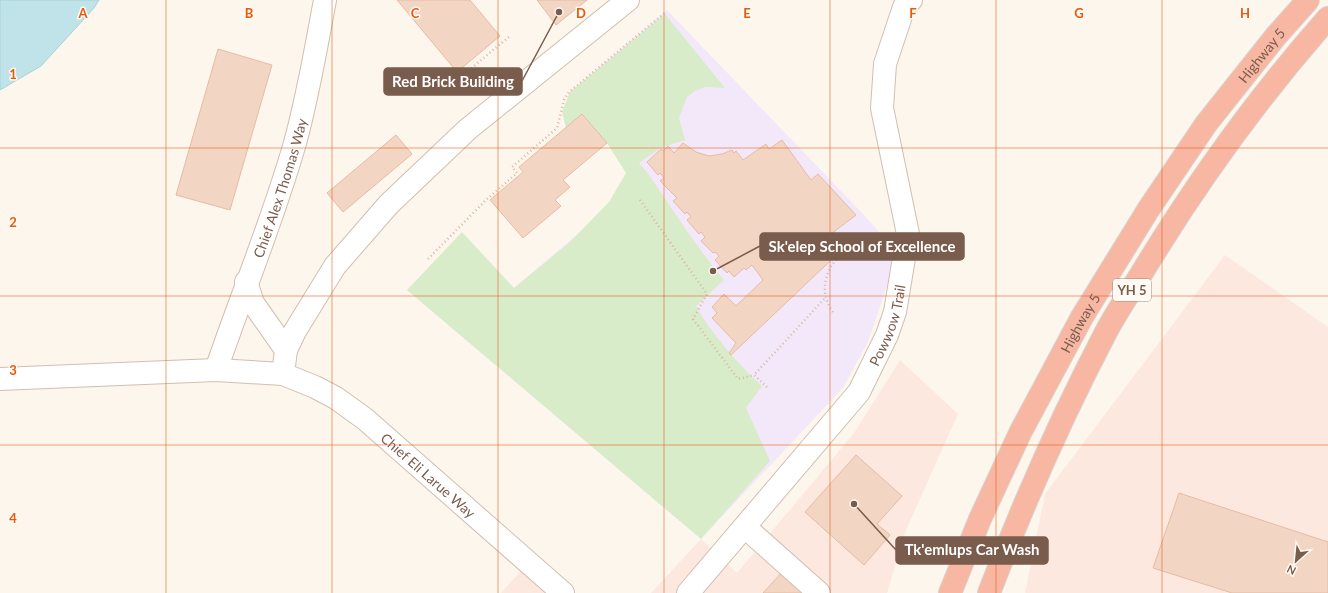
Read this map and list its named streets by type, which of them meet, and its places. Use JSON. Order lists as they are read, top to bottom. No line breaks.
{"streets":{"highway":["Highway 5","YH 5"],"street":["Chief Alex Thomas Way","Powwow Trail","Chief Eli Larue Way"]},"places":["Red Brick Building","Sk'elep School of Excellence","Tk'emlups Car Wash"],"north":"bottom left","grid":{"columns":["A","B","C","D","E","F","G","H"],"rows":["1","2","3","4"]}}
